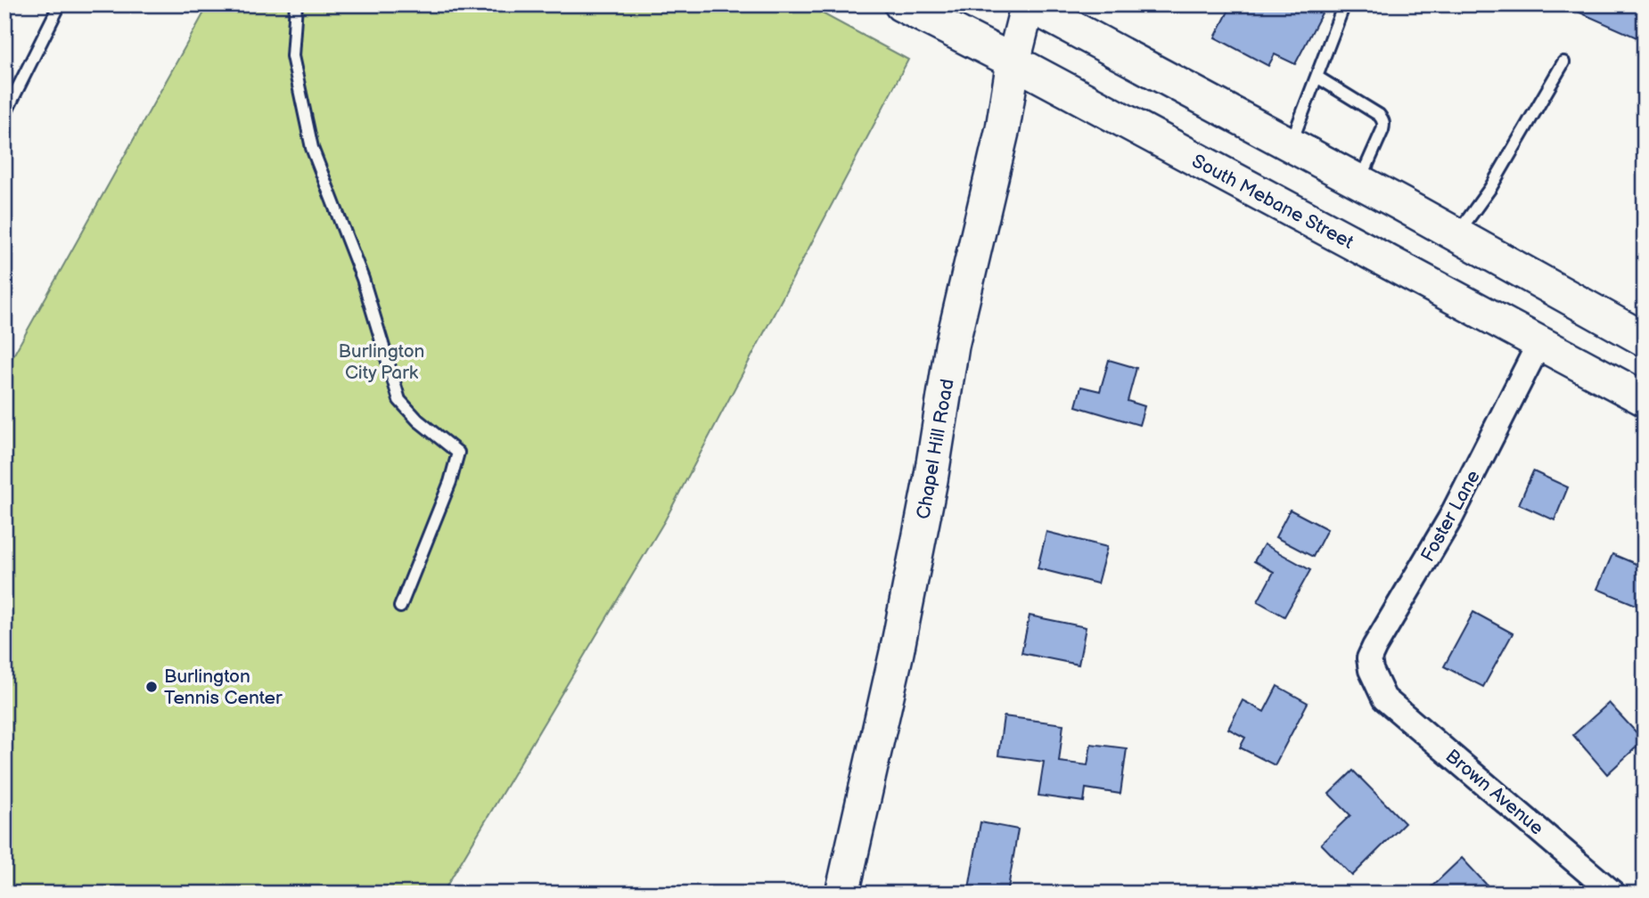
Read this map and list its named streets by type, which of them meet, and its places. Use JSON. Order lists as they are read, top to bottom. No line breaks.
{"streets":{"street":["South Mebane Street","Chapel Hill Road","Foster Lane","Brown Avenue"]},"crossings":[["South Mebane Street","Chapel Hill Road"],["South Mebane Street","Foster Lane"],["Foster Lane","Brown Avenue"]],"parks":["Burlington City Park"],"places":["Burlington Tennis Center"]}
